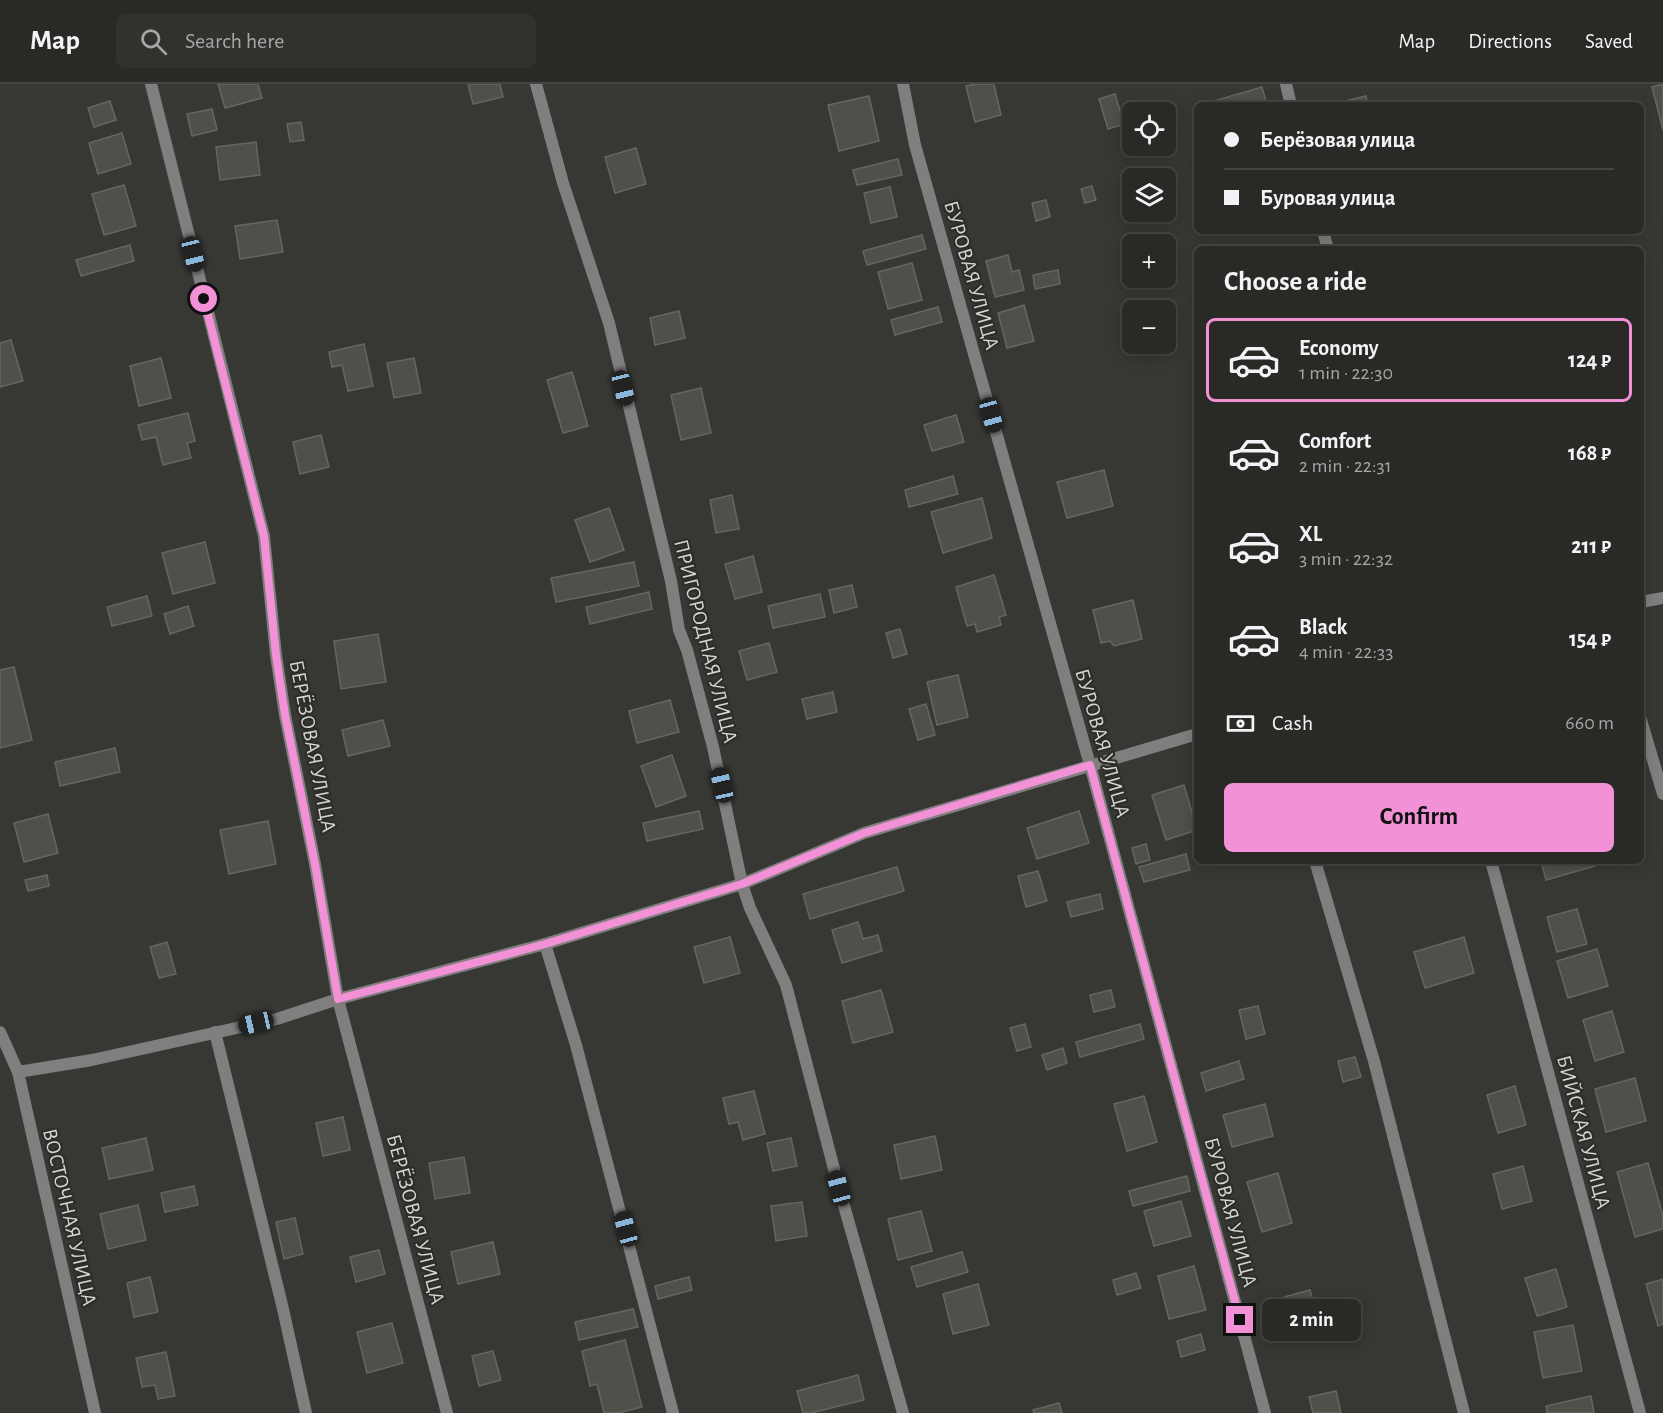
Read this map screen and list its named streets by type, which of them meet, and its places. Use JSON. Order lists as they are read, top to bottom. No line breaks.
{"streets":{"street":["БУРОВАЯ УЛИЦА","ПРИГОРОДНАЯ УЛИЦА","БЕРЁЗОВАЯ УЛИЦА","БИЙСКАЯ УЛИЦА","ВОСТОЧНАЯ УЛИЦА"]},"page":{"header":"Map","search":"Search here","nav":["Map","Directions","Saved"],"map_buttons":["+","−"],"banner":["Берёзовая улица","Буровая улица"],"heading":"Choose a ride","list":[{"name":"Economy","note":"1 min · 22:30","value":"124 ₽"},{"name":"Comfort","note":"2 min · 22:31","value":"168 ₽"},{"name":"XL","note":"3 min · 22:32","value":"211 ₽"},{"name":"Black","note":"4 min · 22:33","value":"154 ₽"}],"pay":["Cash","660 m"],"buttons":"Confirm","bubble":"2 min"}}
